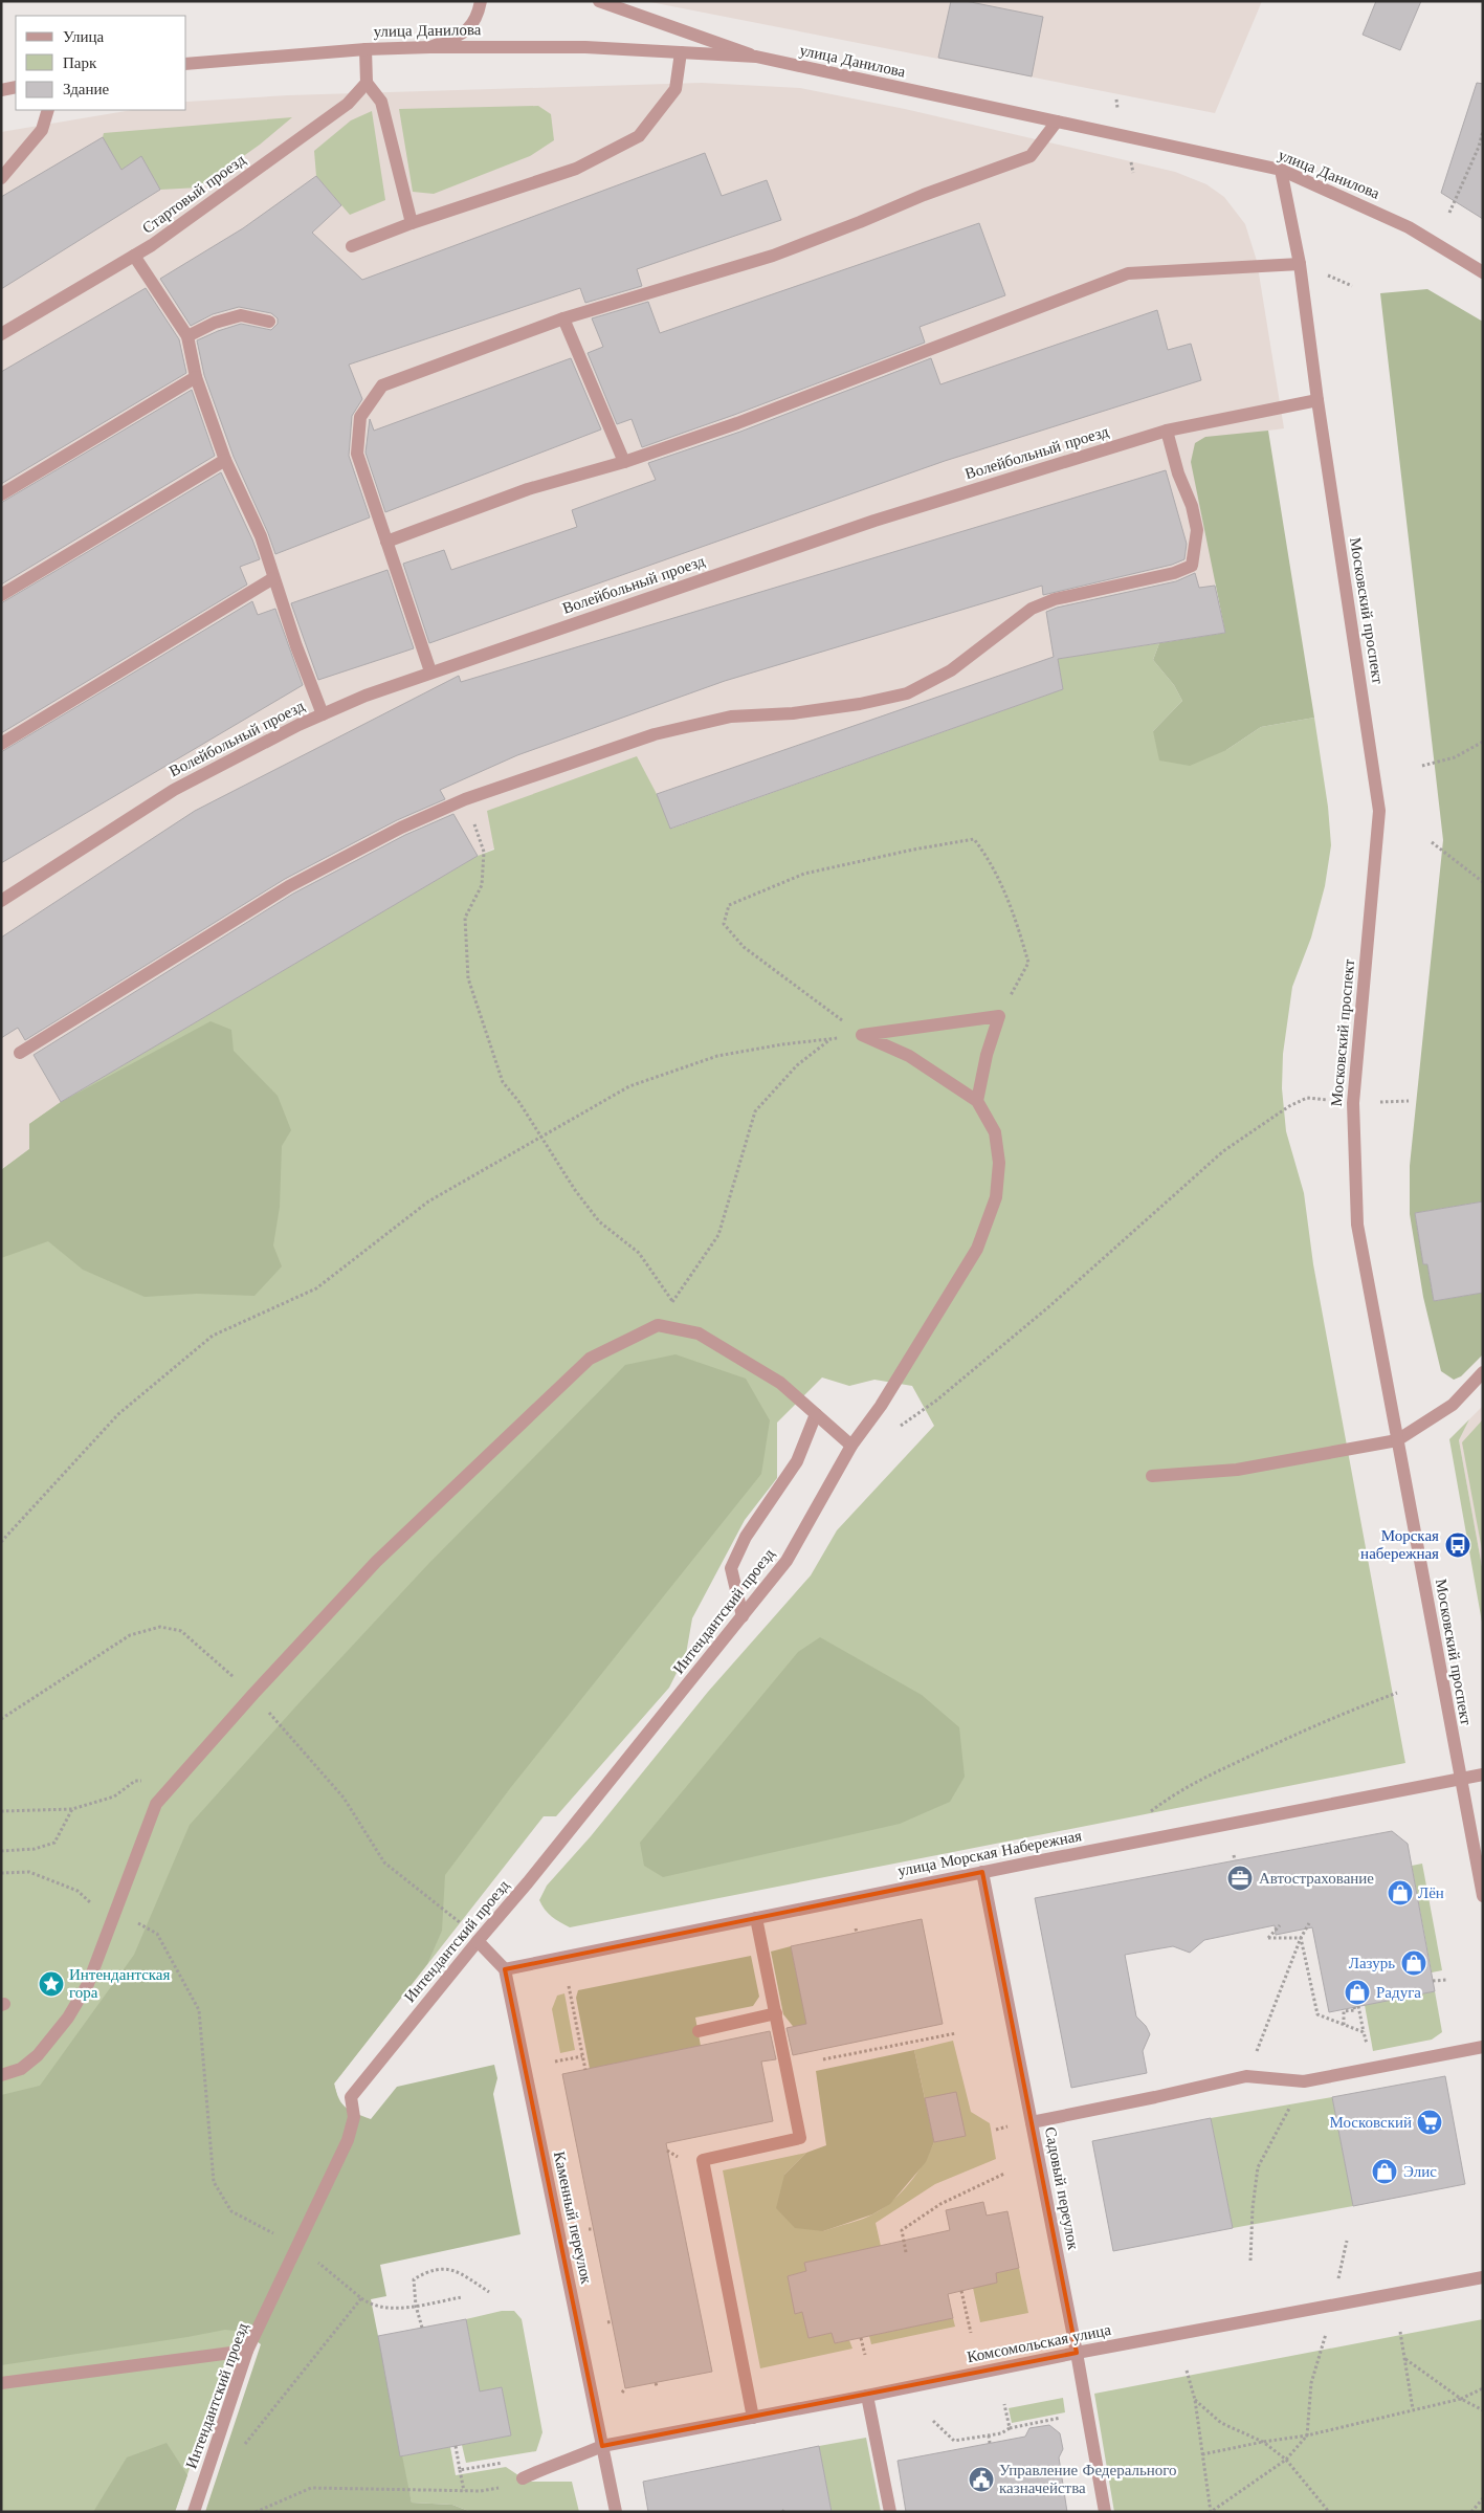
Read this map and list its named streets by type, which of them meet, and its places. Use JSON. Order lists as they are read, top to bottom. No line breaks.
{"streets":{"street":["улица Данилова","Стартовый проезд","Волейбольный проезд","Московский проспект","Интендантский проезд","улица Морская Набережная","Садовый переулок","Каменный переулок","Комсомольская улица"]},"crossings":[["улица Данилова","Московский проспект"],["Волейбольный проезд","Московский проспект"],["Московский проспект","улица Морская Набережная"],["улица Морская Набережная","Садовый переулок"],["улица Морская Набережная","Каменный переулок"],["Садовый переулок","Комсомольская улица"],["Каменный переулок","Комсомольская улица"]],"places":{"bus stop":["Морская набережная"],"office":["Автострахование"],"shop":["Лён","Лазурь","Радуга","Элис"],"place":["Интендантская гора"],"supermarket":["Московский"],"public building":["Управление Федерального казначейства"]},"legend":["Улица","Парк","Здание"]}
